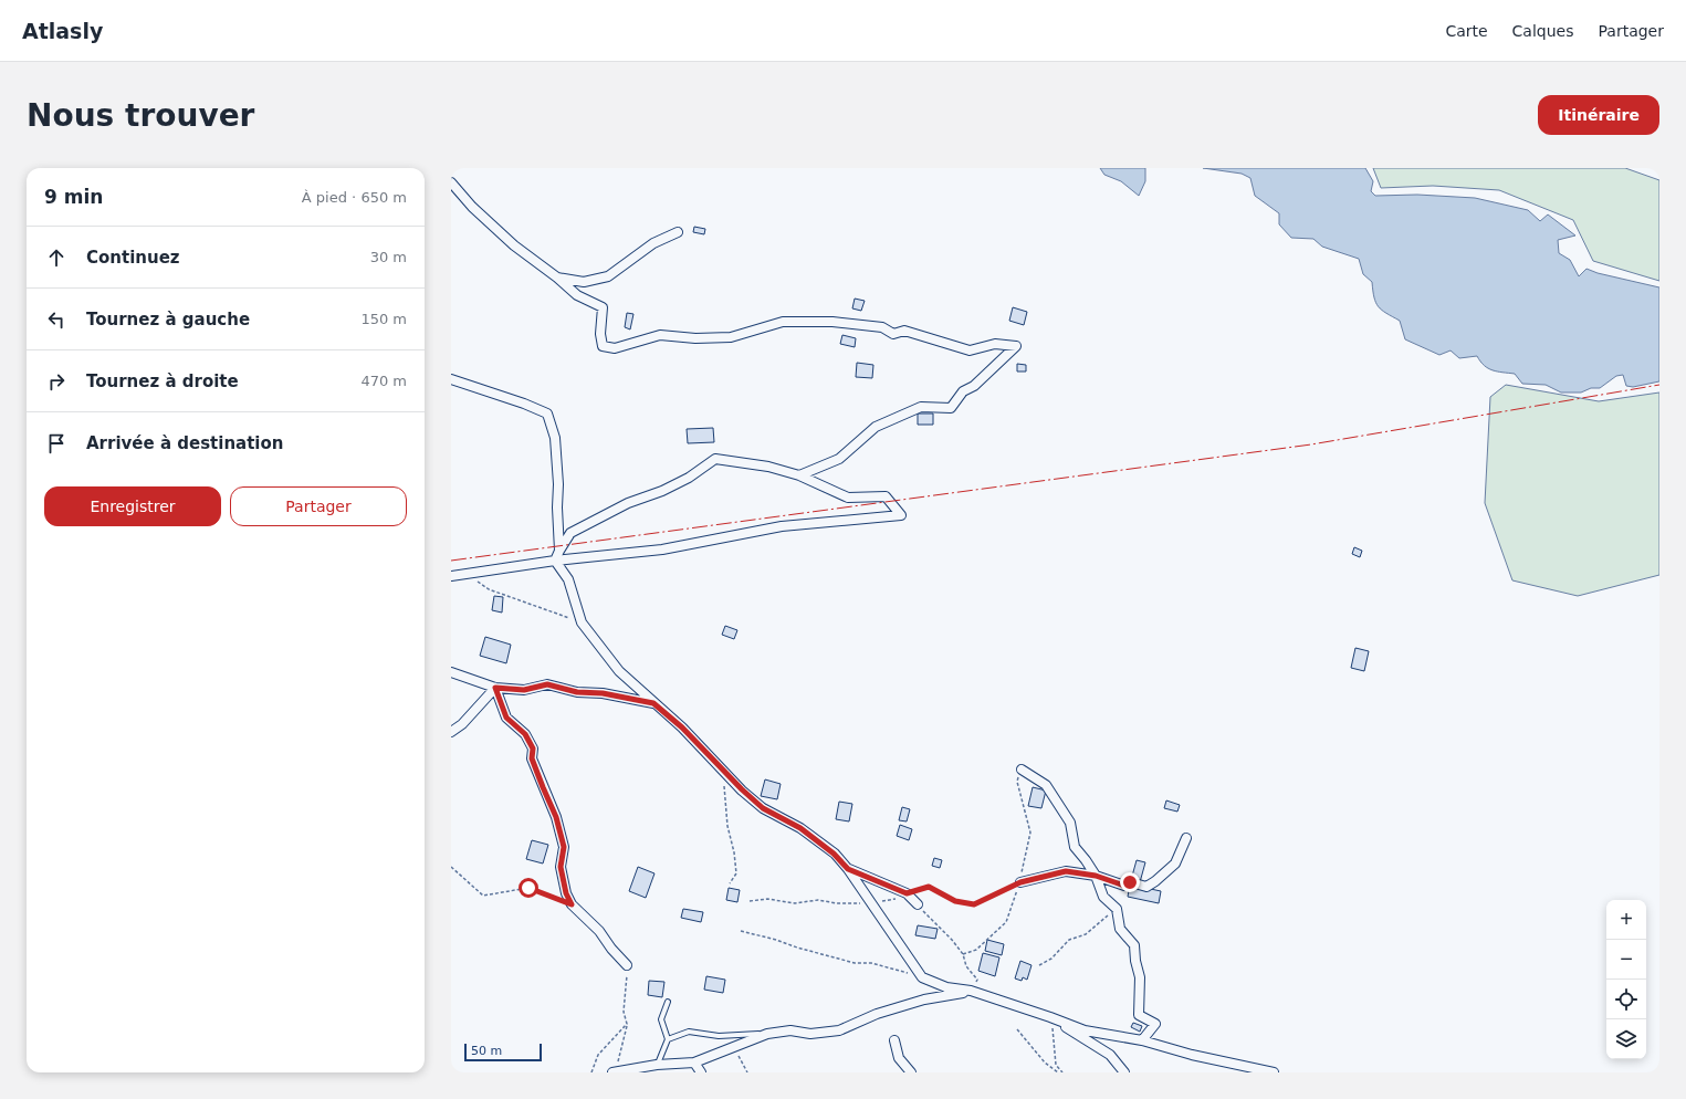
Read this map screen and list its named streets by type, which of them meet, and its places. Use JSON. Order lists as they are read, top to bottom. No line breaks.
{"scale_bar":"50 m","page":{"header":"Atlasly","nav":["Carte","Calques","Partager"],"buttons":["Itinéraire",["Enregistrer","Partager"]],"title":"Nous trouver","heading":["9 min","À pied · 650 m"],"list":[["Continuez","30 m"],["Tournez à gauche","150 m"],["Tournez à droite","470 m"],"Arrivée à destination"],"map_buttons":["+","−"],"scale":"50 m"}}
